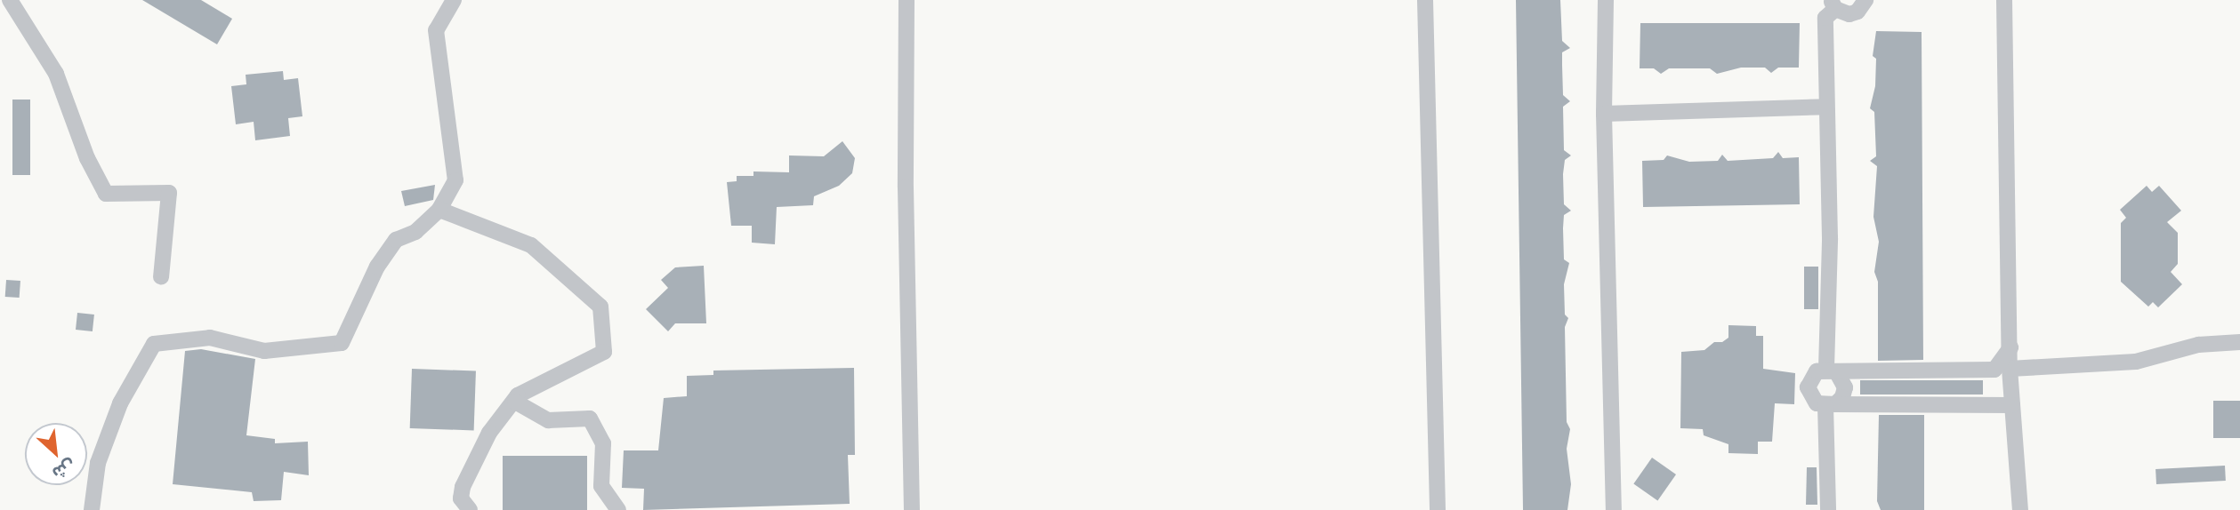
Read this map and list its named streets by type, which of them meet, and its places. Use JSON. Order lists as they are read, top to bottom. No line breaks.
{"north":"bottom right"}
